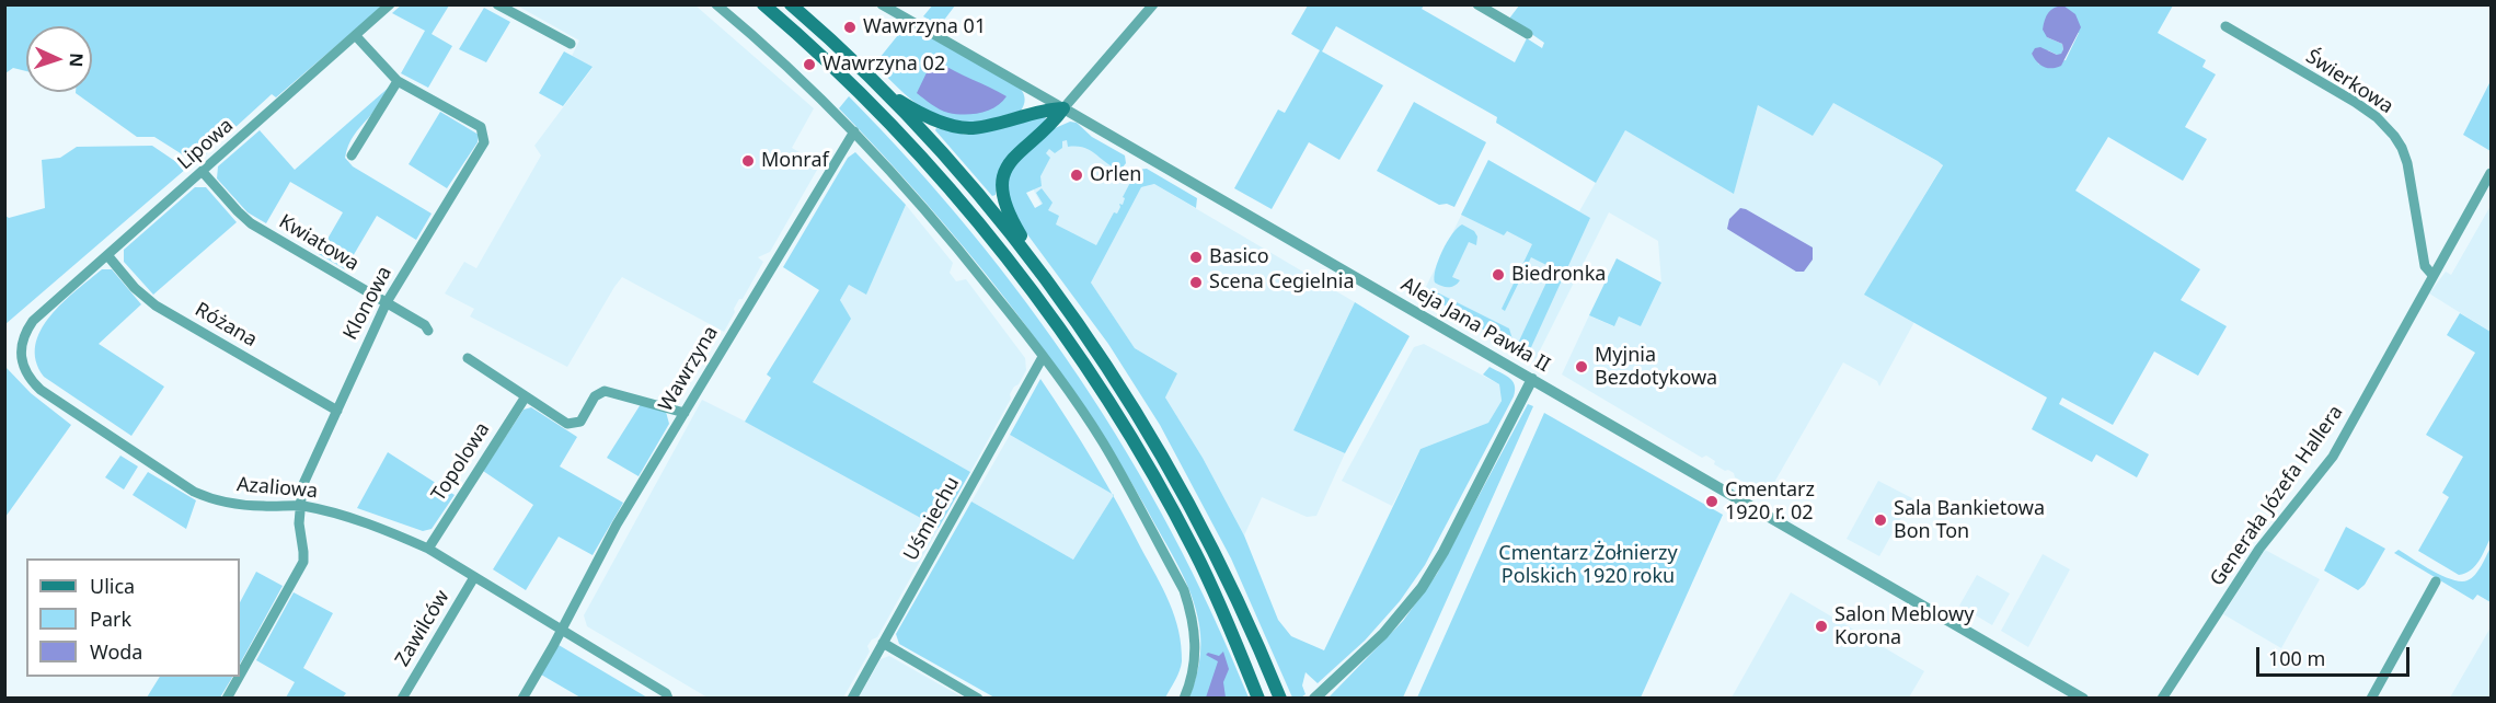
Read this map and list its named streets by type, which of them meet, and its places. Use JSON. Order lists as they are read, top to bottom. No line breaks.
{"streets":{"street":["Świerkowa","Lipowa","Kwiatowa","Klonowa","Różana","Aleja Jana Pawła II","Wawrzyna","Topolowa","Azaliowa","Generała Józefa Hallera","Uśmiechu","Zawilców"]},"crossings":[["Świerkowa","Generała Józefa Hallera"],["Lipowa","Kwiatowa"],["Lipowa","Różana"],["Lipowa","Azaliowa"],["Kwiatowa","Klonowa"],["Klonowa","Różana"],["Klonowa","Azaliowa"],["Wawrzyna","Azaliowa"],["Topolowa","Azaliowa"],["Azaliowa","Zawilców"]],"parks":["Cmentarz Żołnierzy Polskich 1920 roku"],"places":["Wawrzyna 01","Wawrzyna 02","Monraf","Orlen","Basico","Biedronka","Scena Cegielnia","Myjnia Bezdotykowa","Cmentarz 1920 r. 02","Sala Bankietowa Bon Ton","Salon Meblowy Korona"],"legend":["Ulica","Park","Woda"],"scale_bar":"100 m","north":"right"}
